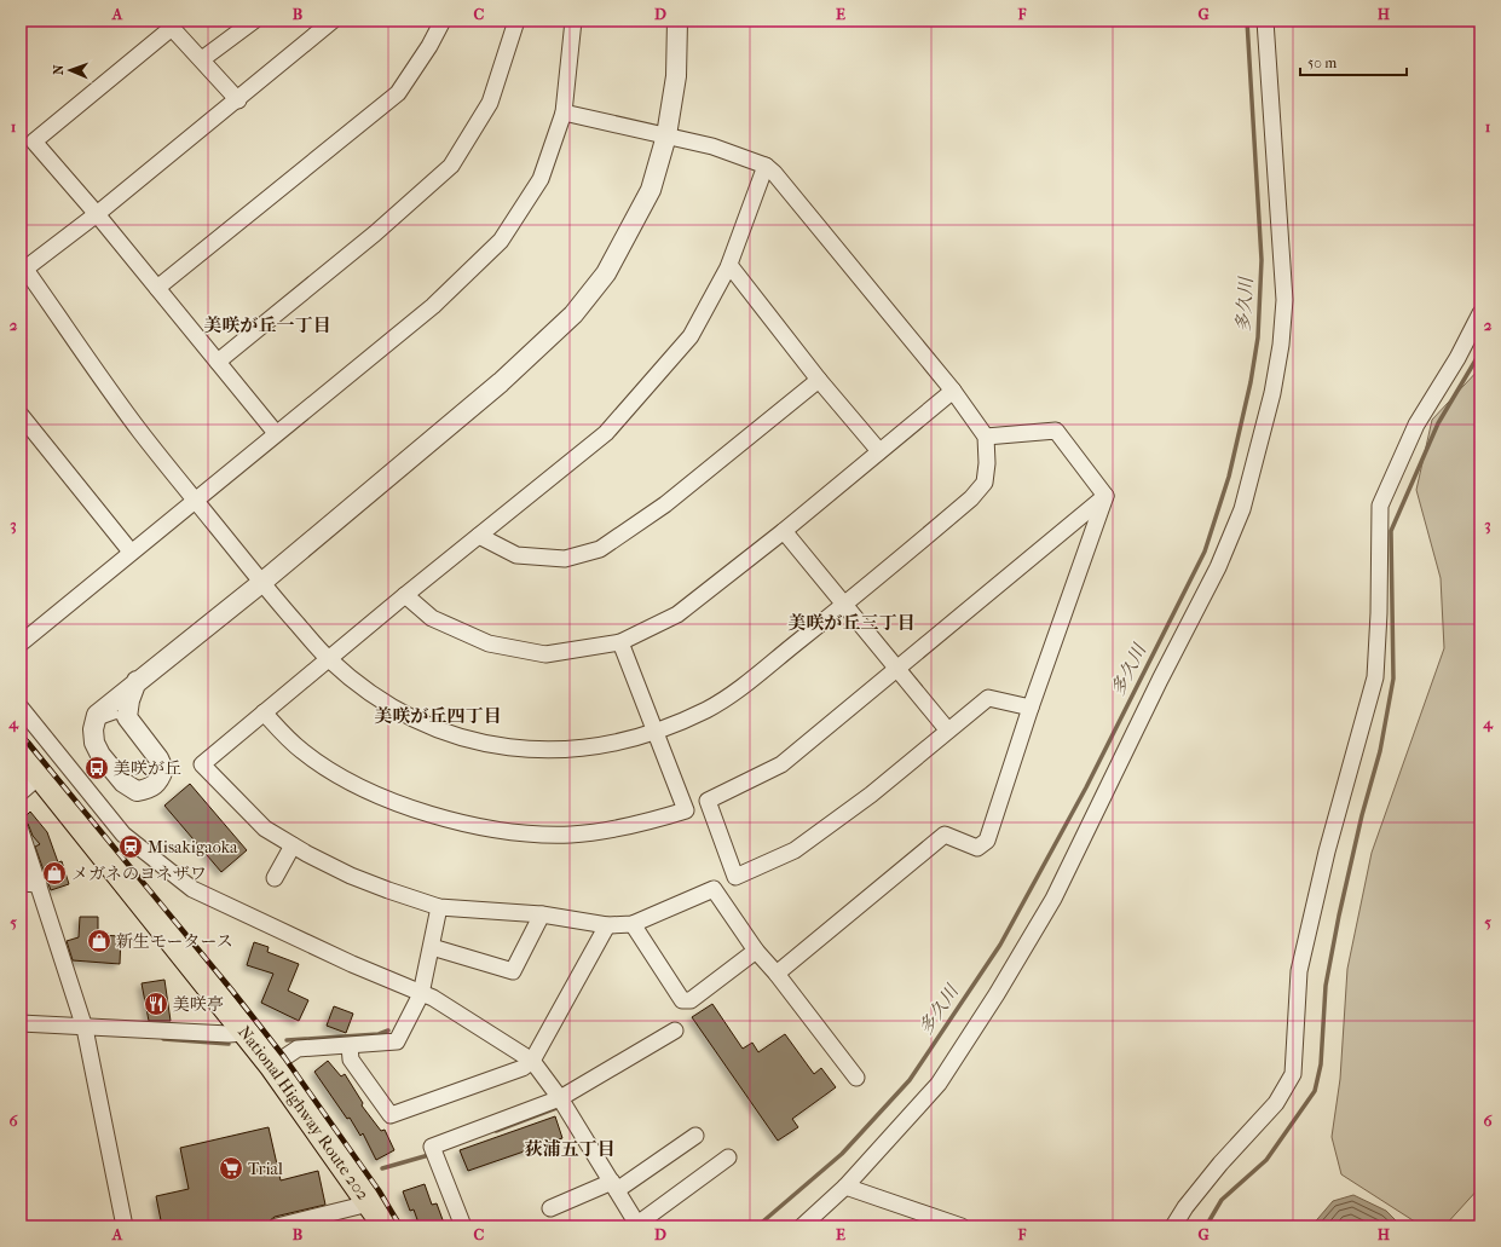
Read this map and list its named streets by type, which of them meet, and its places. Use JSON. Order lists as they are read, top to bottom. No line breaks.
{"streets":{"highway":["National Highway Route 202"]},"districts":["美咲が丘一丁目","美咲が丘三丁目","美咲が丘四丁目","荻浦五丁目"],"water":["多久川"],"places":{"bus stop":["美咲が丘"],"station":["Misakigaoka"],"shop":["メガネのヨネザワ","新生モータース"],"restaurant":["美咲亭"],"supermarket":["Trial"]},"scale_bar":"50 m","north":"left","grid":{"columns":["A","B","C","D","E","F","G","H"],"rows":["1","2","3","4","5","6"]}}
